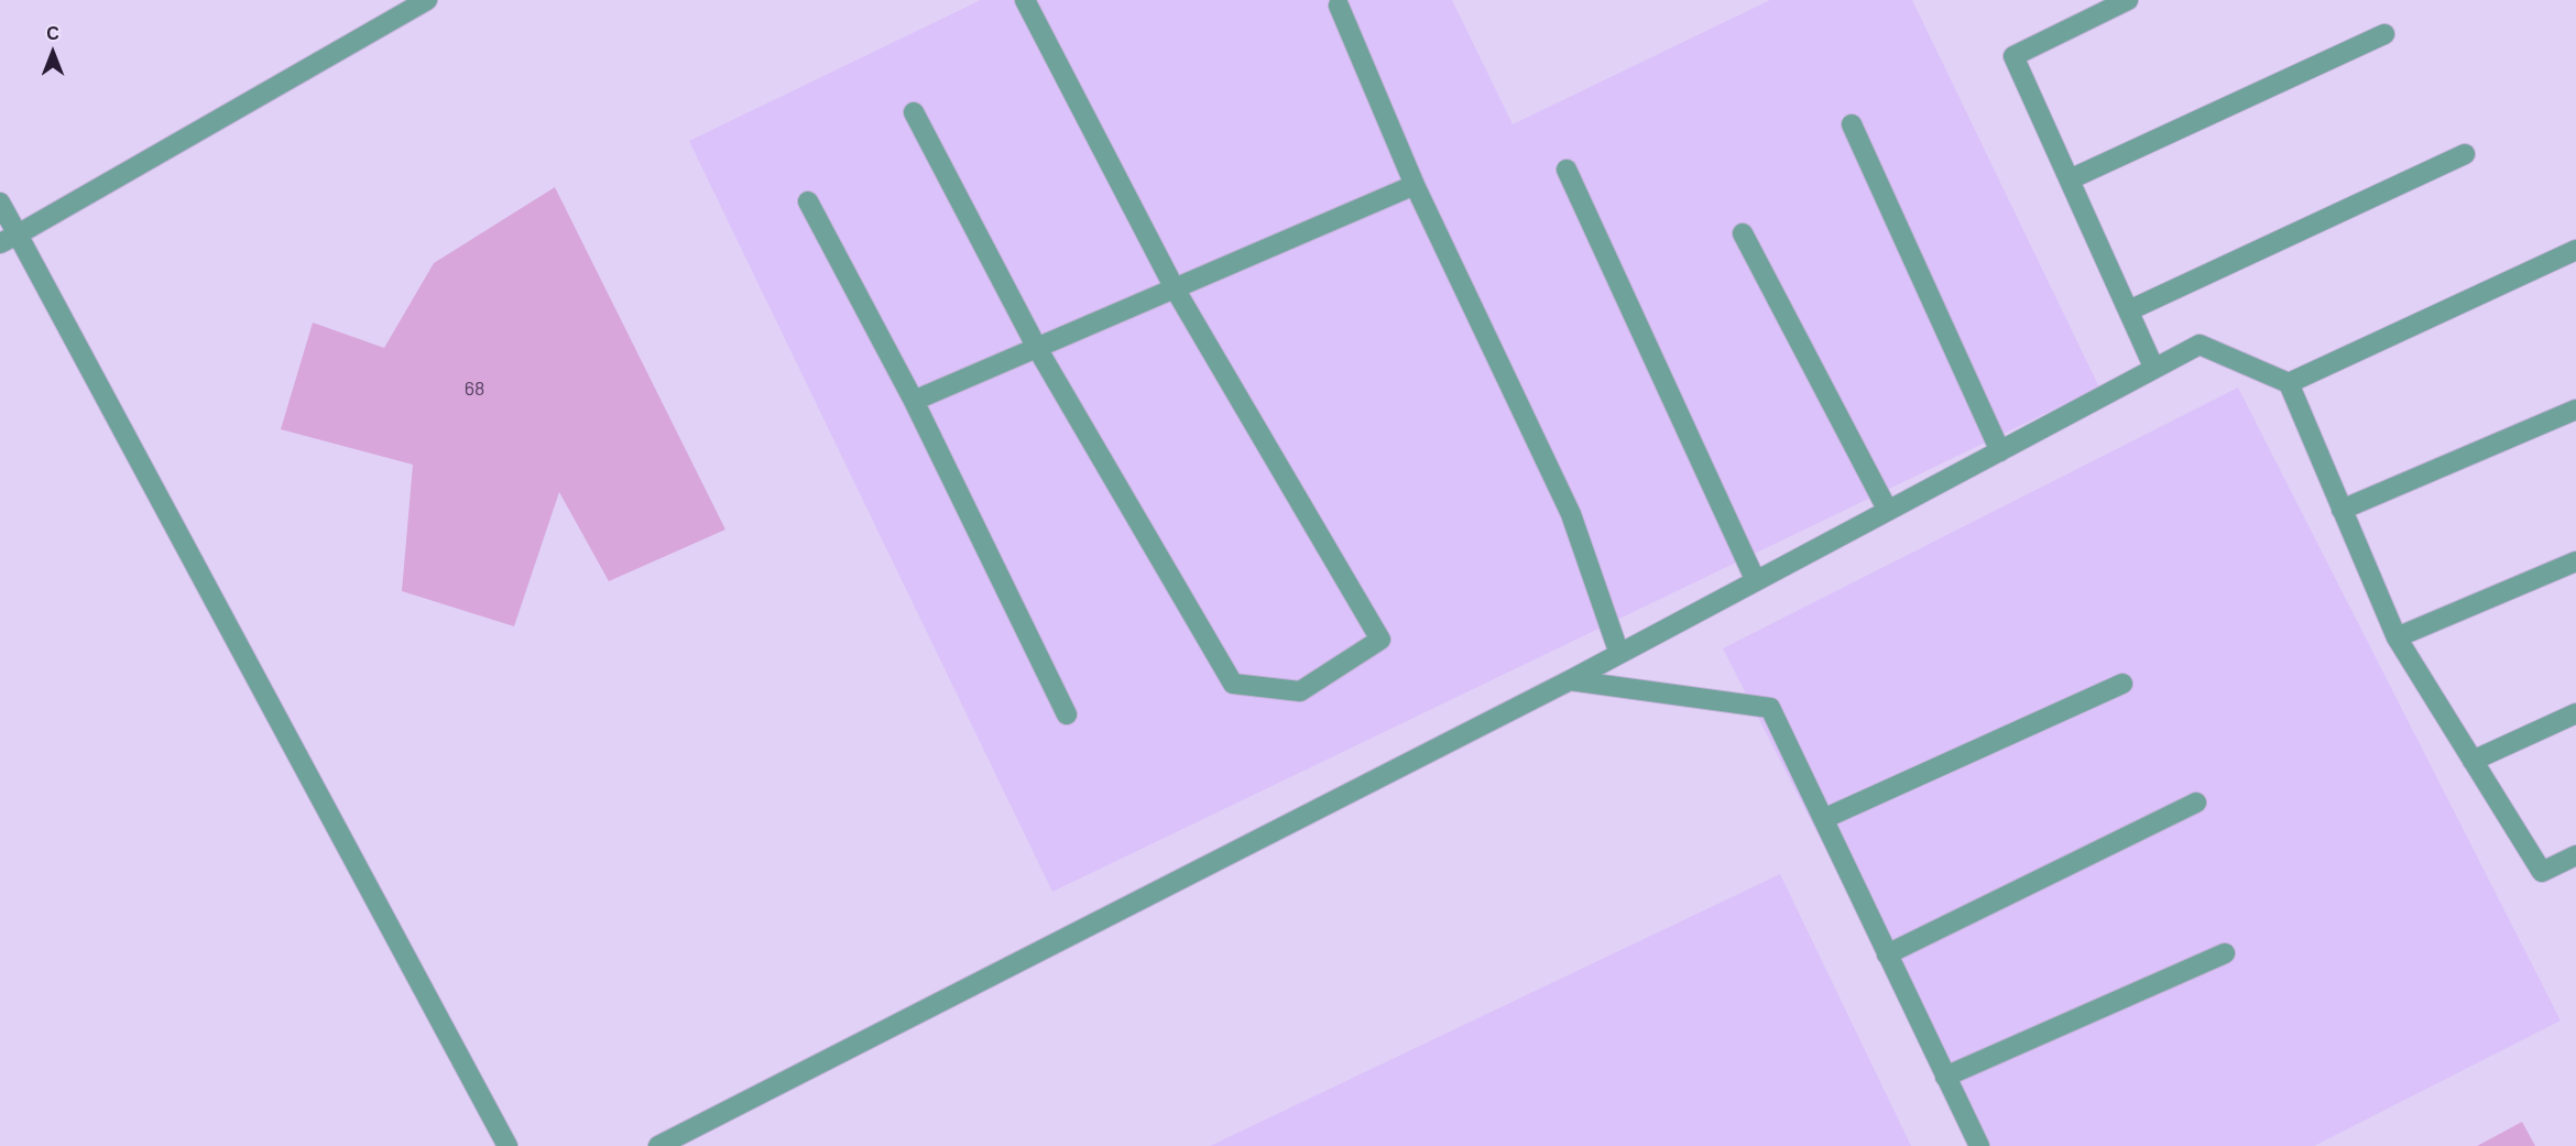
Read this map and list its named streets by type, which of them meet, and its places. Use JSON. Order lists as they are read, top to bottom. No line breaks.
{"house_numbers":["68"],"north":"top"}
